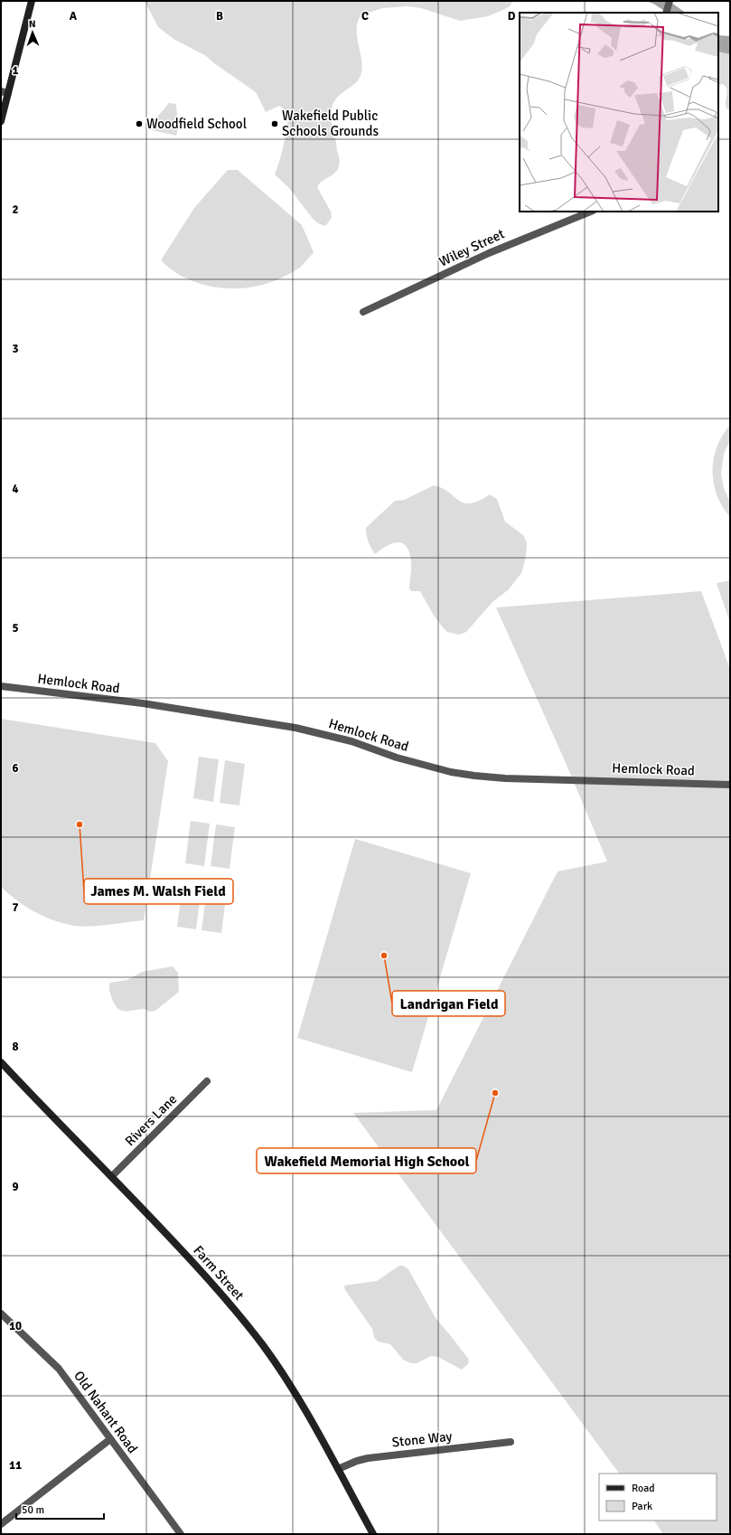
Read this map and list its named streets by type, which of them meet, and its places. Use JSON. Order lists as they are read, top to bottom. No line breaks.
{"streets":{"main road":["Farm Street"],"street":["Wiley Street","Hemlock Road","Rivers Lane","Old Nahant Road","Stone Way"]},"crossings":[["Rivers Lane","Farm Street"],["Farm Street","Stone Way"]],"places":["Woodfield School","Wakefield Public Schools Grounds","James M. Walsh Field","Landrigan Field","Wakefield Memorial High School"],"legend":["Road","Park"],"scale_bar":"50 m","north":"top","grid":{"columns":["A","B","C","D"],"rows":["1","2","3","4","5","6","7","8","9","10","11"]}}
